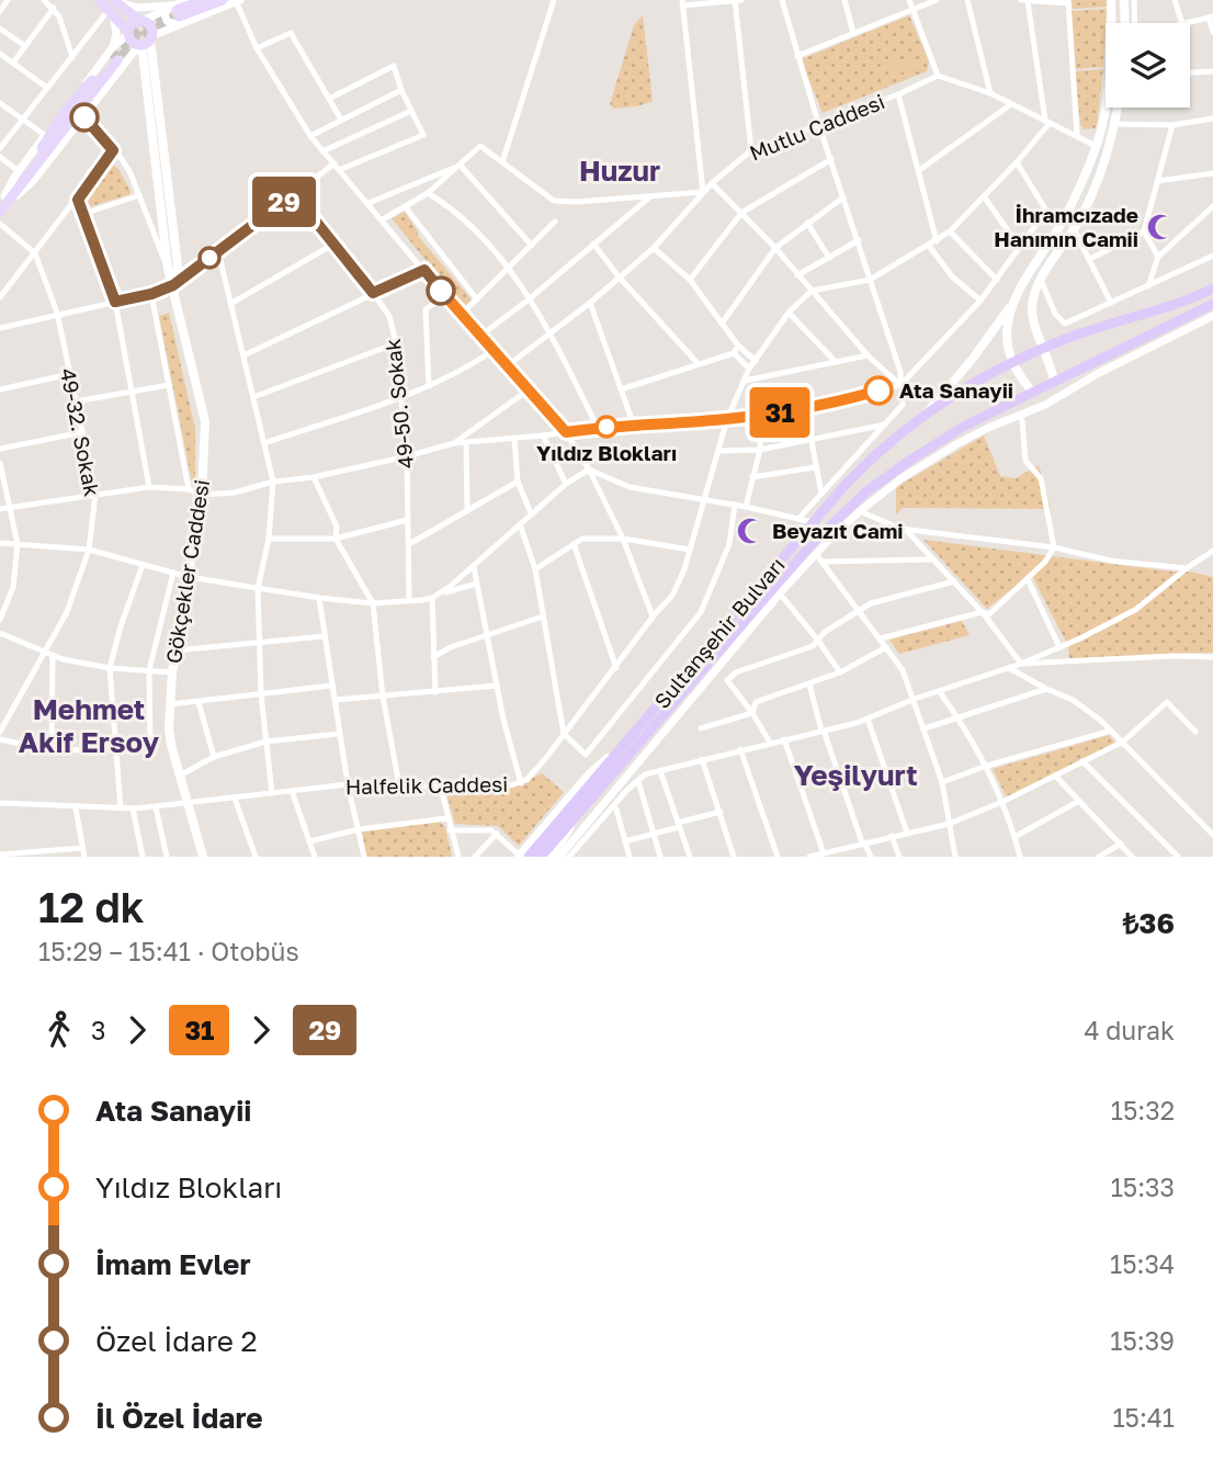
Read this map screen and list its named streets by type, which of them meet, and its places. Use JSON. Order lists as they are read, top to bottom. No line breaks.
{"streets":{"highway":["Sultanşehir Bulvarı"],"main road":["Gökçekler Caddesi"],"street":["Mutlu Caddesi","49-50. Sokak","49-32. Sokak","Halfelik Caddesi"]},"crossings":[["Gökçekler Caddesi","Halfelik Caddesi"]],"districts":["Huzur","Mehmet Akif Ersoy","Yeşilyurt"],"places":{"mosque":["İhramcızade Hanımın Camii","Beyazıt Cami"],"other":["Ata Sanayii","Yıldız Blokları"]},"lines":["bus line 29","bus line 31"],"page":{"on_map":["31","29"],"heading":["12 dk","15:29 – 15:41 · Otobüs","₺36"],"legs":["3","31","29","4 durak"],"list":[{"name":"Ata Sanayii","value":"15:32"},{"name":"Yıldız Blokları","value":"15:33"},{"name":"İmam Evler","value":"15:34"},{"name":"Özel İdare 2","value":"15:39"},{"name":"İl Özel İdare","value":"15:41"}]}}
